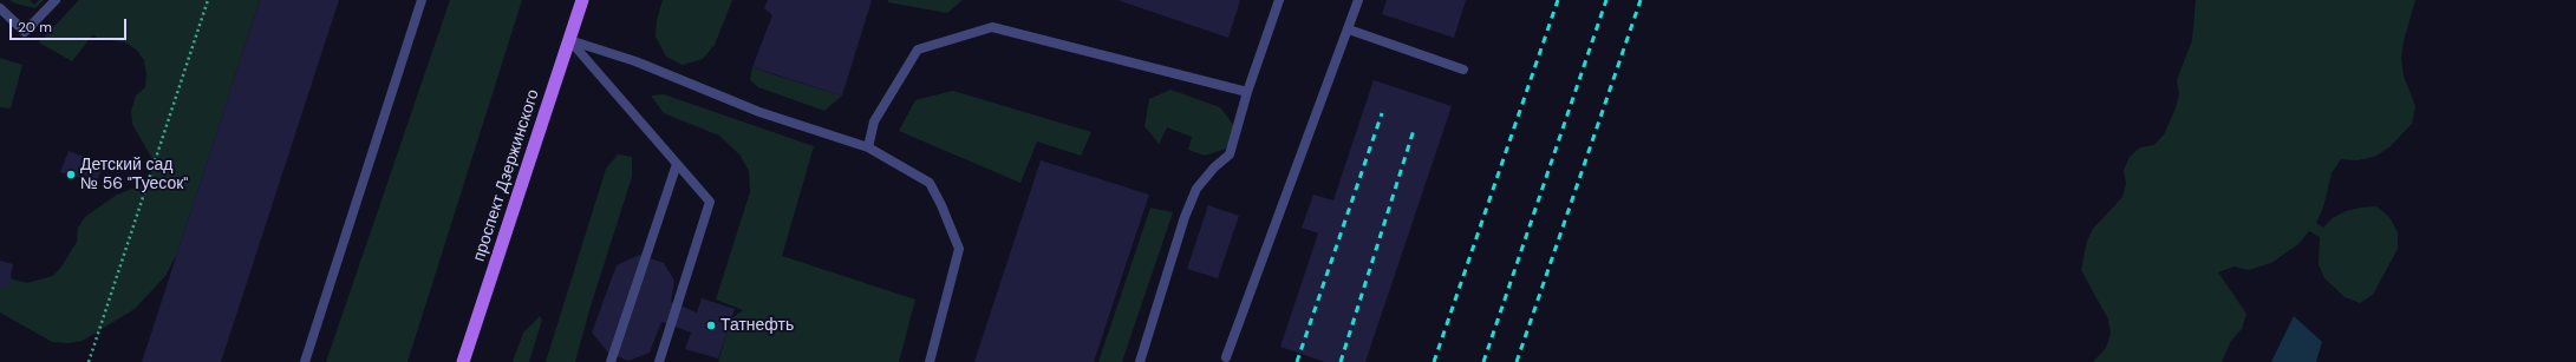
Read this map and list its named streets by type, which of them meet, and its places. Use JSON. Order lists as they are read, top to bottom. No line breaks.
{"streets":{"main road":["проспект Дзержинского"]},"places":["Детский сад № 56 \"Туесок\"","Татнефть"],"scale_bar":"20 m"}
